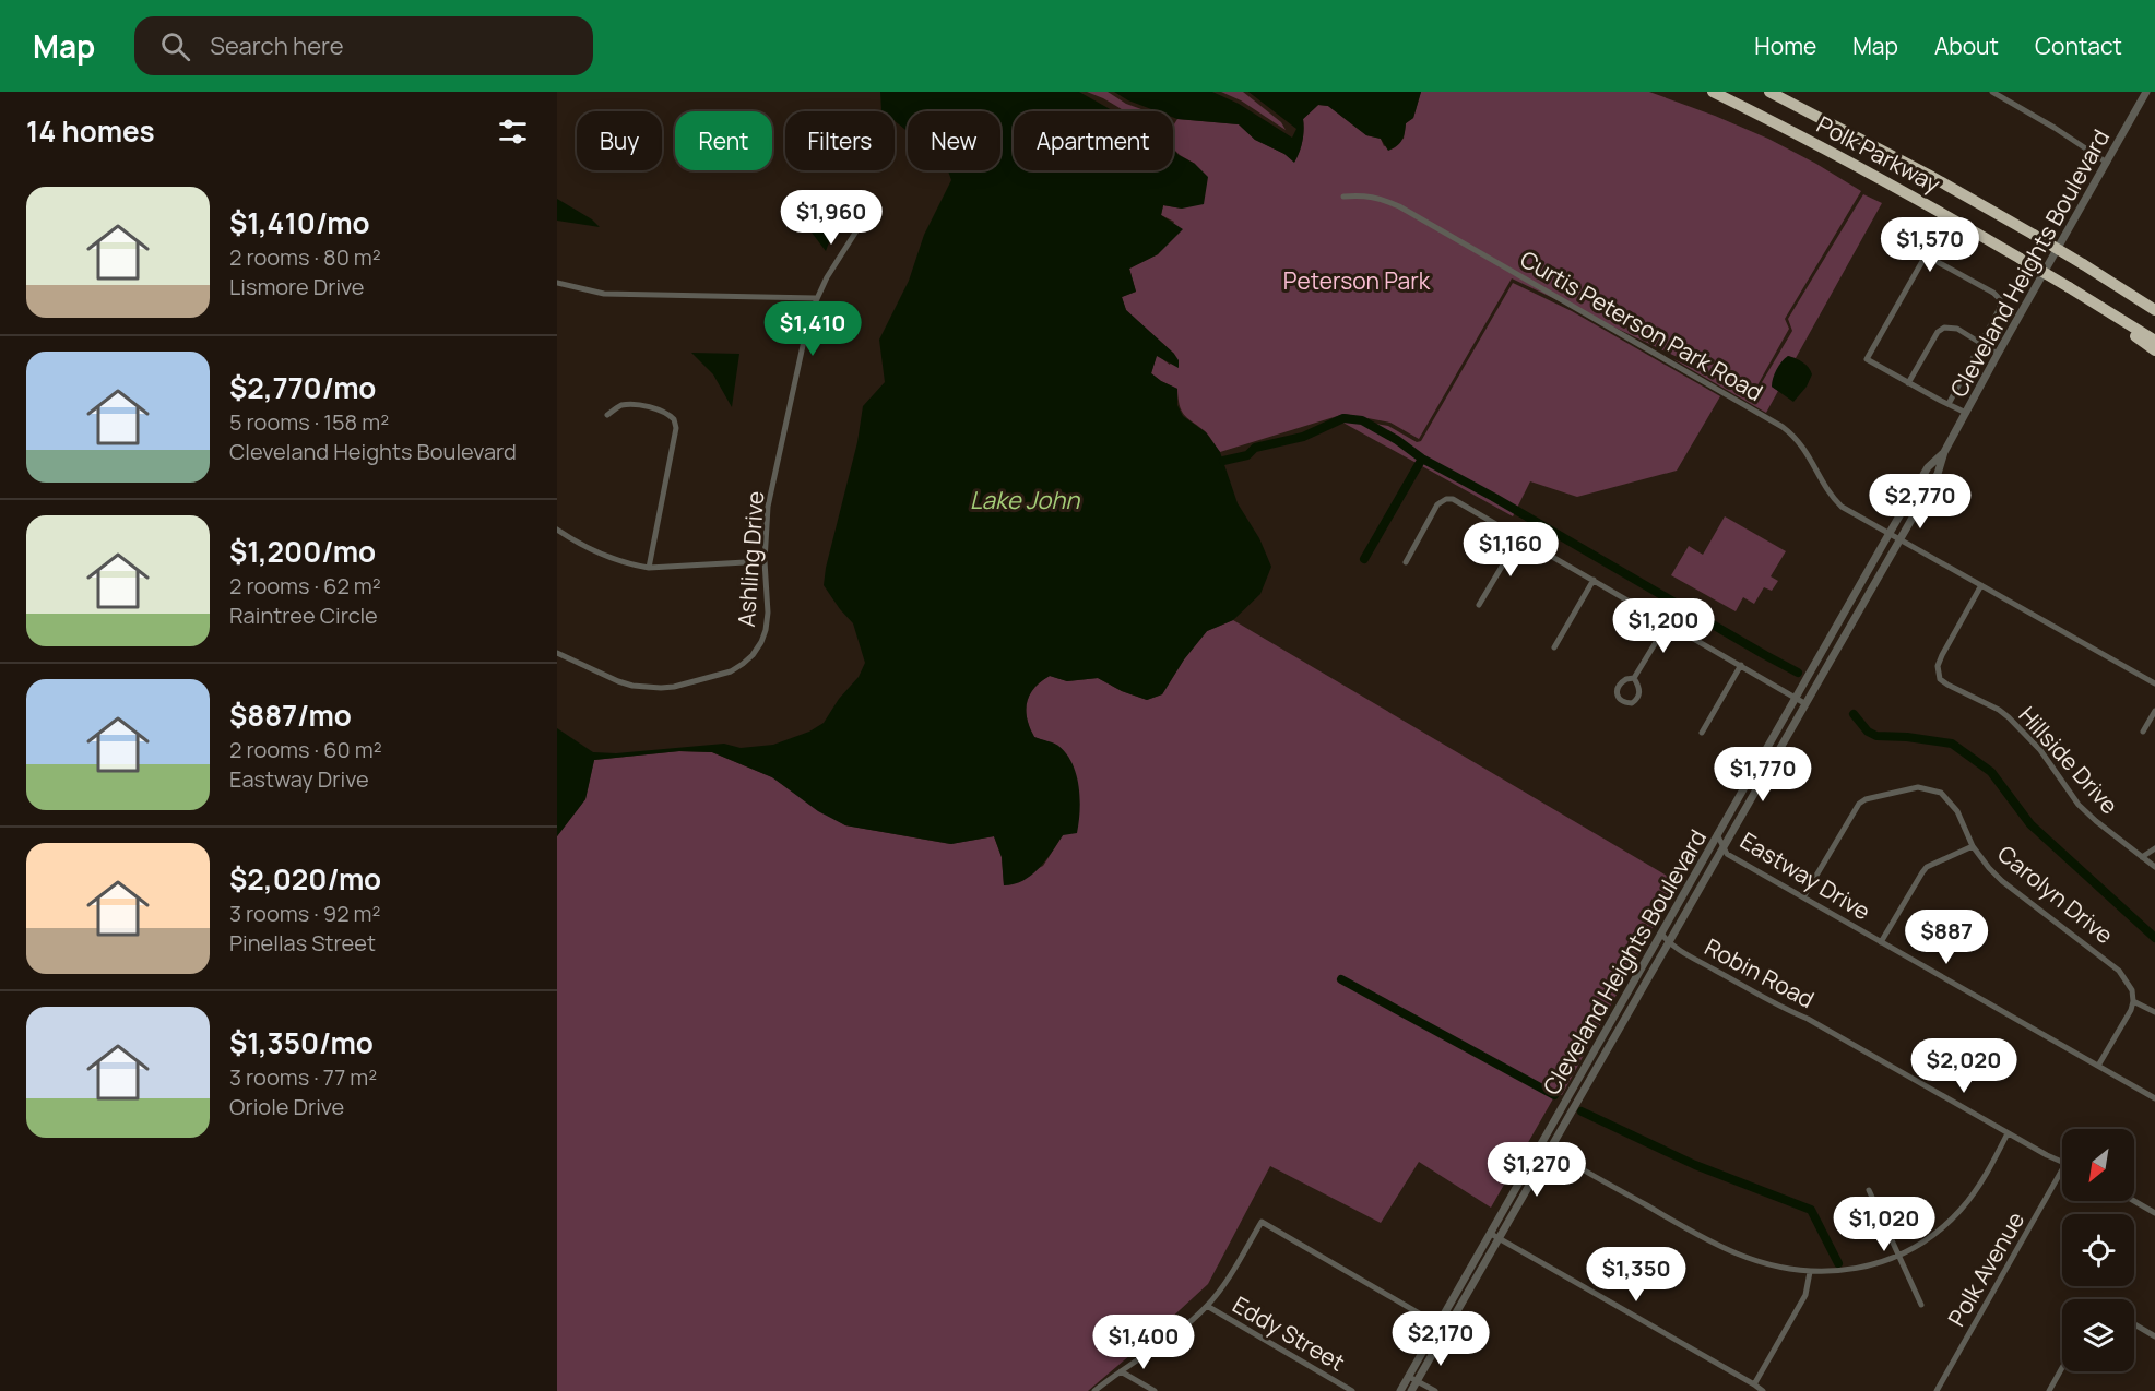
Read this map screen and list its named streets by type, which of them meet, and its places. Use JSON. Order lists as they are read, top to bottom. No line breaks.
{"streets":{"highway":["Polk Parkway"],"street":["Cleveland Heights Boulevard","Curtis Peterson Park Road","Ashling Drive","Hillside Drive","Eastway Drive","Carolyn Drive","Robin Road","Polk Avenue","Eddy Street"]},"crossings":[["Cleveland Heights Boulevard","Curtis Peterson Park Road"],["Cleveland Heights Boulevard","Eastway Drive"],["Cleveland Heights Boulevard","Robin Road"],["Curtis Peterson Park Road","Hillside Drive"],["Eastway Drive","Carolyn Drive"]],"water":["Lake John"],"parks":["Peterson Park"],"north":"bottom left","page":{"header":"Map","search":"Search here","nav":["Home","Map","About","Contact"],"heading":"14 homes","chip":["Buy","Rent","Filters","New","Apartment"],"list":[{"name":"$1,410/mo","note":"2 rooms · 80 m² · Lismore Drive"},{"name":"$2,770/mo","note":"5 rooms · 158 m² · Cleveland Heights Boulevard"},{"name":"$1,200/mo","note":"2 rooms · 62 m² · Raintree Circle"},{"name":"$887/mo","note":"2 rooms · 60 m² · Eastway Drive"},{"name":"$2,020/mo","note":"3 rooms · 92 m² · Pinellas Street"},{"name":"$1,350/mo","note":"3 rooms · 77 m² · Oriole Drive"}],"price":["$1,960","$1,570","$1,410","$2,770","$1,160","$1,200","$1,770","$887","$2,020","$1,270","$1,020","$1,350","$2,170","$1,400"]}}
